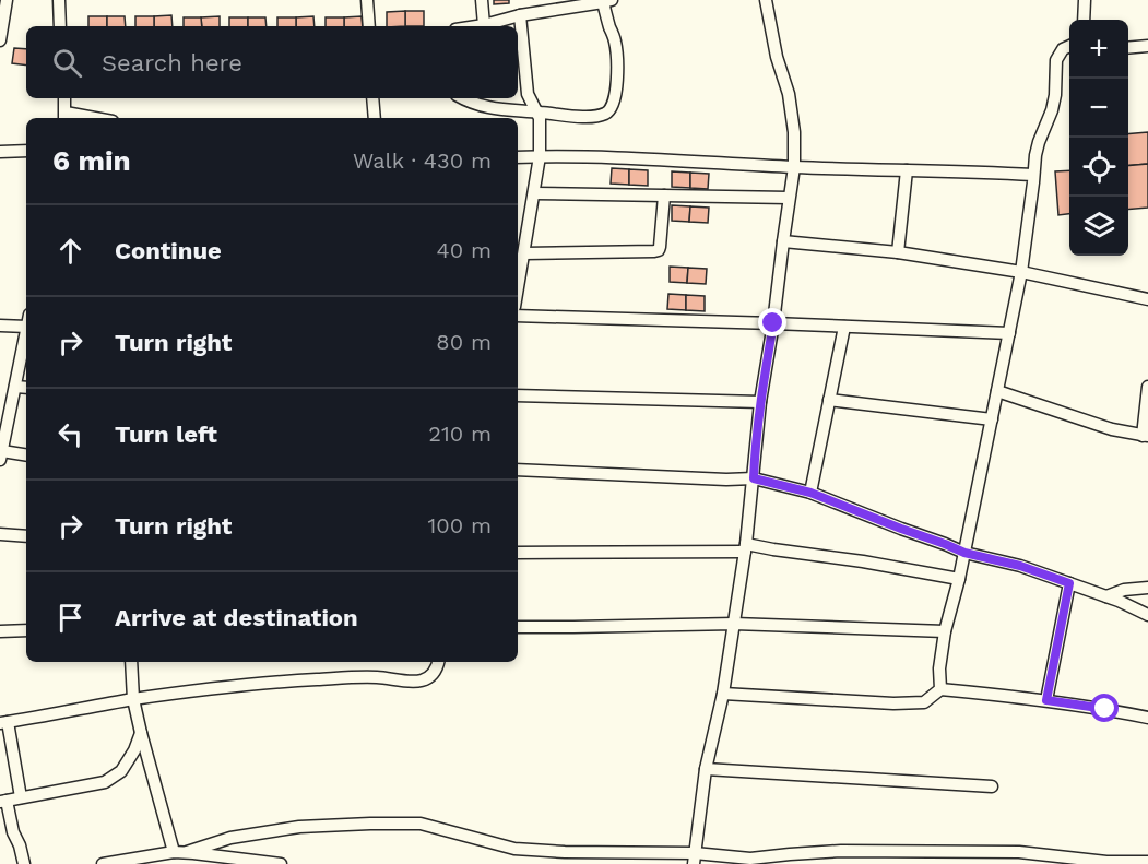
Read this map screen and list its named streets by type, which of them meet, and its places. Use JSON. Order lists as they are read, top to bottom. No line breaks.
{"page":{"map_buttons":["+","−"],"search":"Search here","heading":["6 min","Walk · 430 m"],"list":[["Continue","40 m"],["Turn right","80 m"],["Turn left","210 m"],["Turn right","100 m"],"Arrive at destination"]}}
